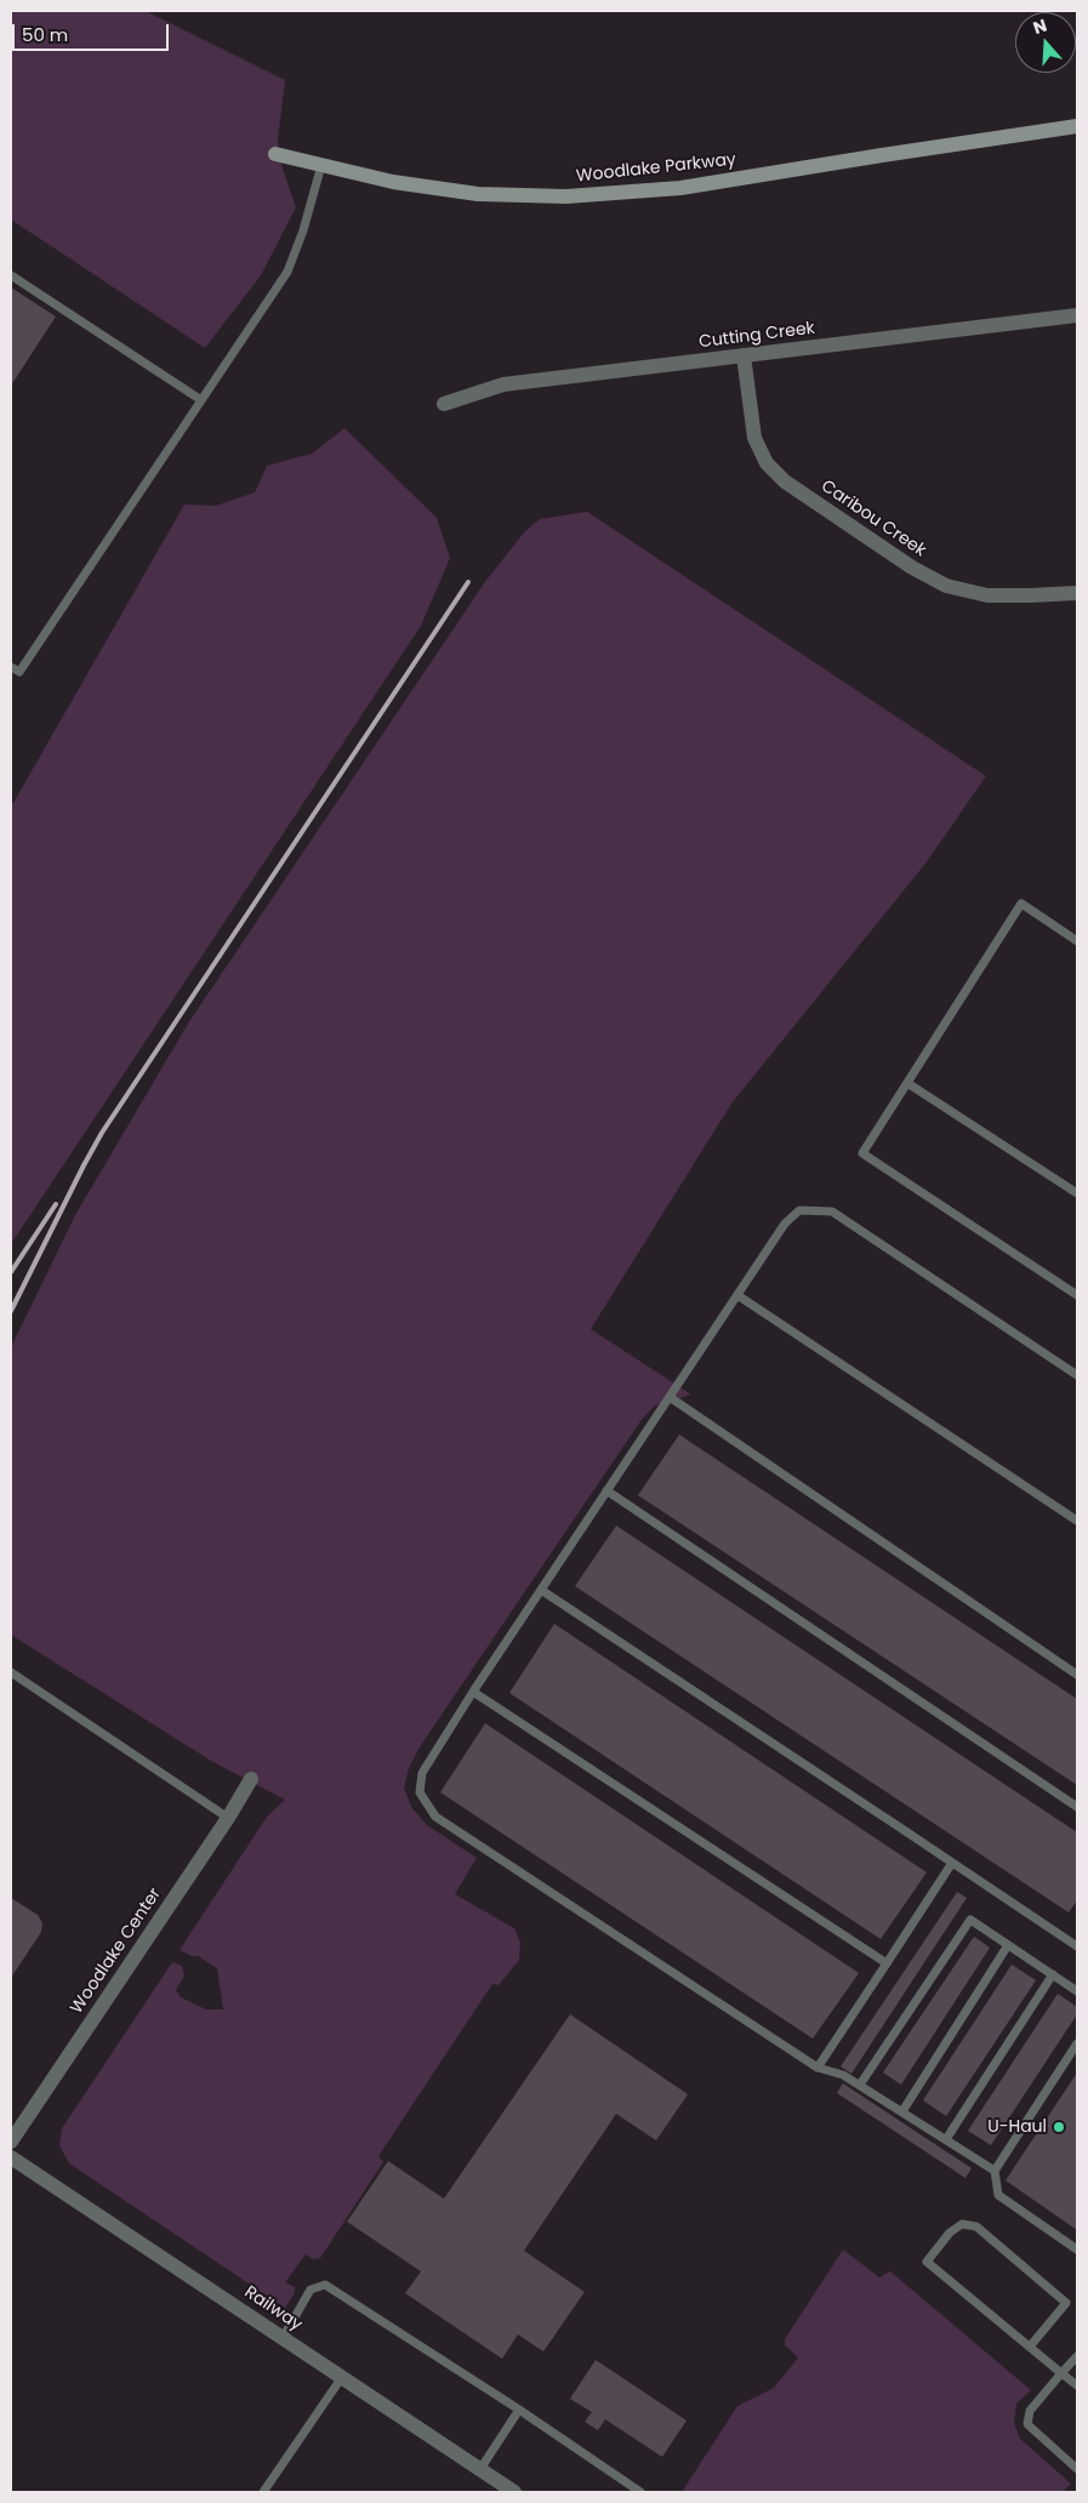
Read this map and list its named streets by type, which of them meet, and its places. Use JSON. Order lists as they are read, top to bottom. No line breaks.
{"streets":{"street":["Woodlake Parkway","Cutting Creek","Caribou Creek","Woodlake Center","Railway"]},"crossings":[["Cutting Creek","Caribou Creek"]],"places":["U-Haul"],"scale_bar":"50 m","north":"top"}
